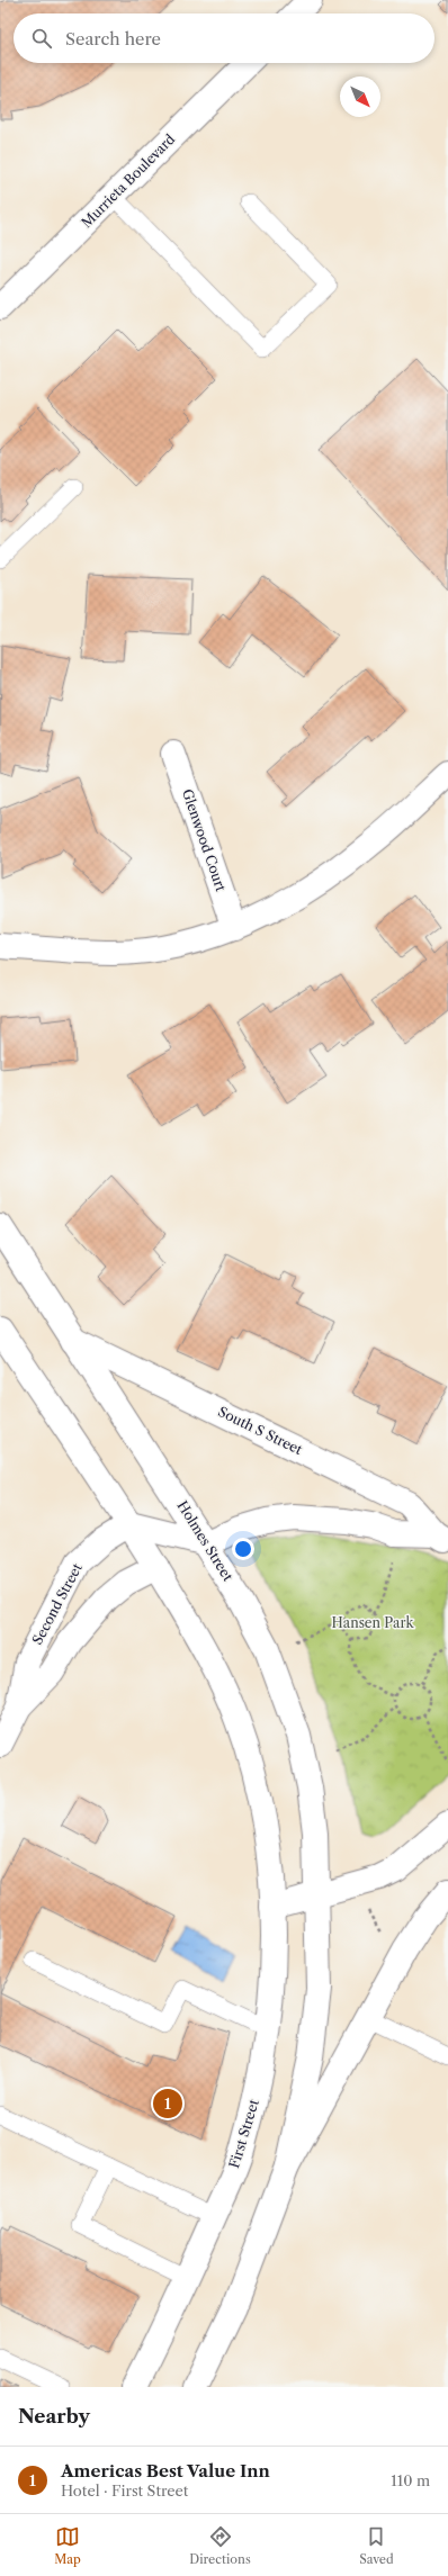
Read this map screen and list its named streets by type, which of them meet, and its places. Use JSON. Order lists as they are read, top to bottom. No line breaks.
{"streets":{"main road":["Murrieta Boulevard","Glenwood Court","South S Street","Holmes Street","Second Street","First Street"]},"crossings":[["South S Street","Holmes Street"]],"parks":["Hansen Park"],"north":"bottom right","page":{"search":"Search here","pins":"1","heading":"Nearby","list":[{"mark":"1","name":"Americas Best Value Inn","note":"Hotel · First Street","value":"110 m"}],"nav":["Map","Directions","Saved"]}}
